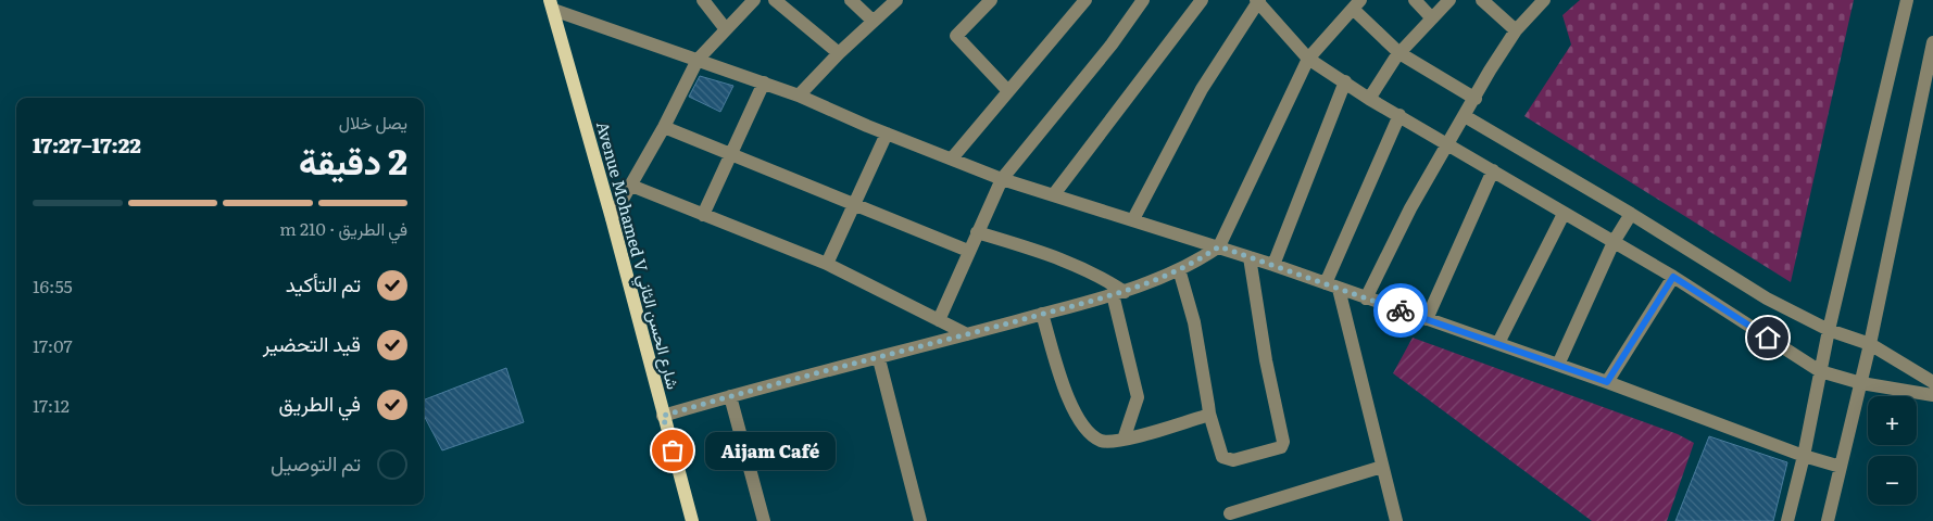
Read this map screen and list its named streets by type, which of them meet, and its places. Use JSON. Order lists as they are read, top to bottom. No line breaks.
{"streets":{"main road":["Avenue Mohamed V شارع الحسن الثاني"]},"places":["Aijam Café"],"page":{"heading":["2 دقيقة","يصل خلال","17:22–17:27"],"bar":"في الطريق · 210 m","list":[["تم التأكيد","16:55"],["قيد التحضير","17:07"],["في الطريق","17:12"],"تم التوصيل"],"map_buttons":["+","−"],"bubble":"Aijam Café"}}
